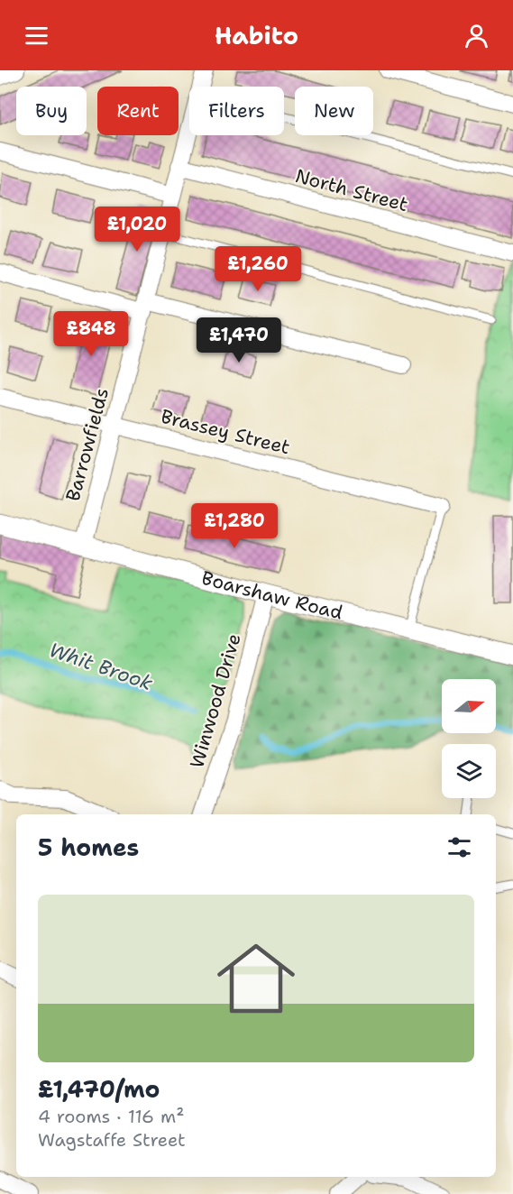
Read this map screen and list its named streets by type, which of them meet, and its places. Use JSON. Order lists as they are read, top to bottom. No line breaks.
{"streets":{"street":["North Street","Brassey Street","Barrowfields","Boarshaw Road","Winwood Drive"]},"crossings":[["North Street","Barrowfields"],["Brassey Street","Barrowfields"],["Barrowfields","Boarshaw Road"],["Boarshaw Road","Winwood Drive"]],"water":["Whit Brook"],"north":"right","page":{"header":"Habito","chip":["Buy","Rent","Filters","New"],"price":["£1,020","£1,260","£848","£1,470","£1,280"],"heading":"5 homes","list":[{"name":"£1,470/mo","note":"4 rooms · 116 m² · Wagstaffe Street"}]}}
